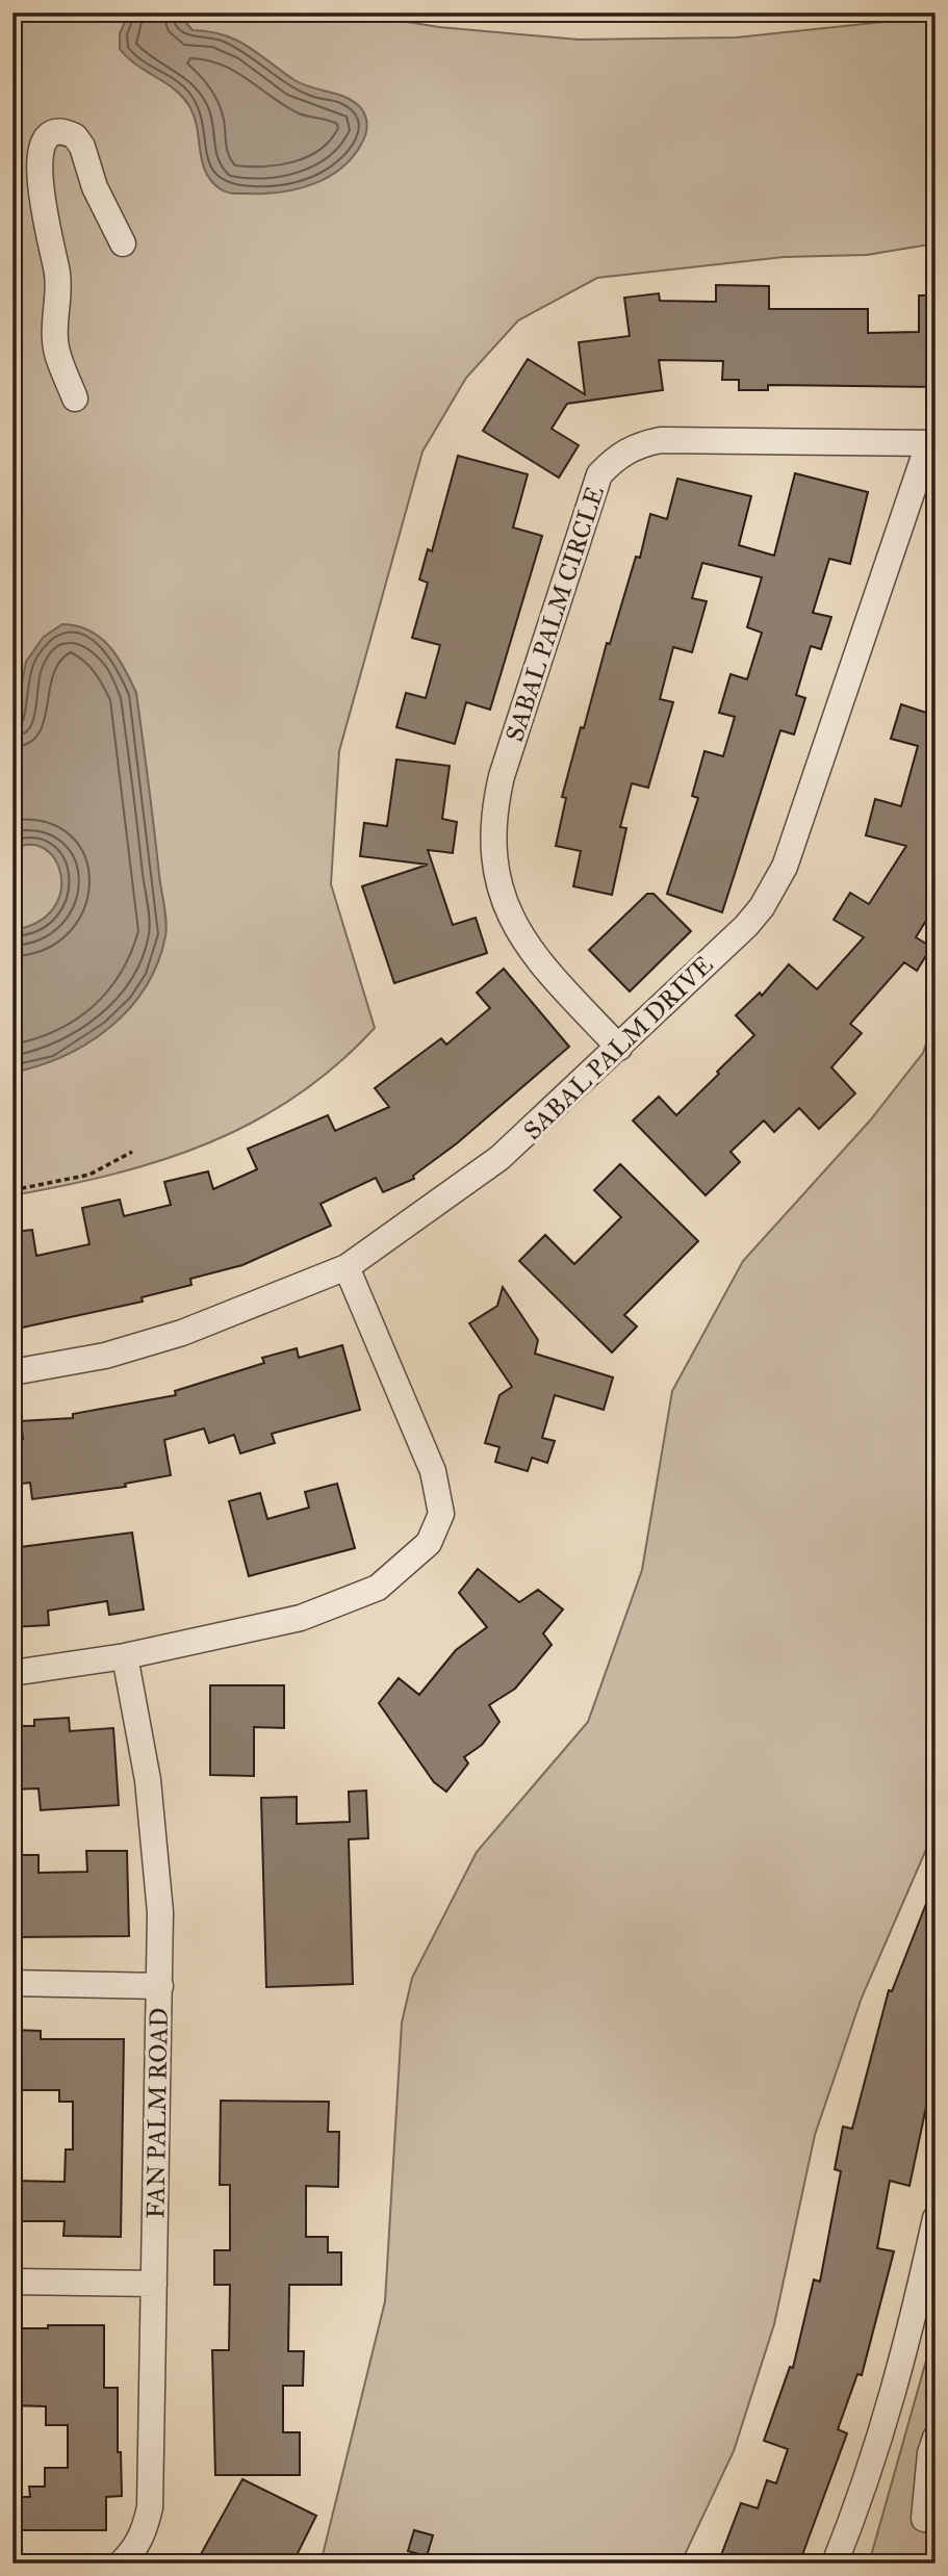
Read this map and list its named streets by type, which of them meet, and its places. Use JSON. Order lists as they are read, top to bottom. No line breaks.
{"streets":{"street":["SABAL PALM CIRCLE","SABAL PALM DRIVE","FAN PALM ROAD"]},"crossings":[["SABAL PALM CIRCLE","SABAL PALM DRIVE"]]}
